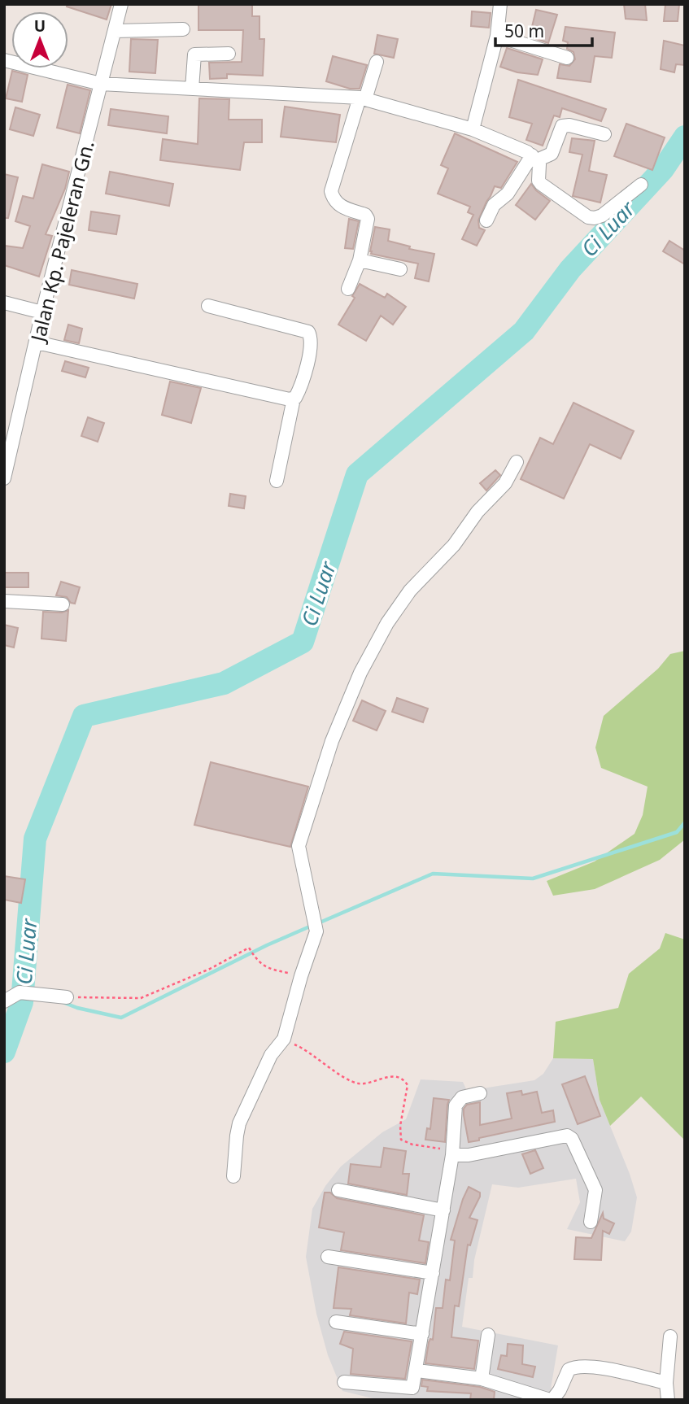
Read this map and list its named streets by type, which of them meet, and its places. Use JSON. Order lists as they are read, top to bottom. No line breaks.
{"streets":{"street":["Jalan Kp. Pajeleran Gn."]},"water":["Ci Luar"],"scale_bar":"50 m","north":"top"}
